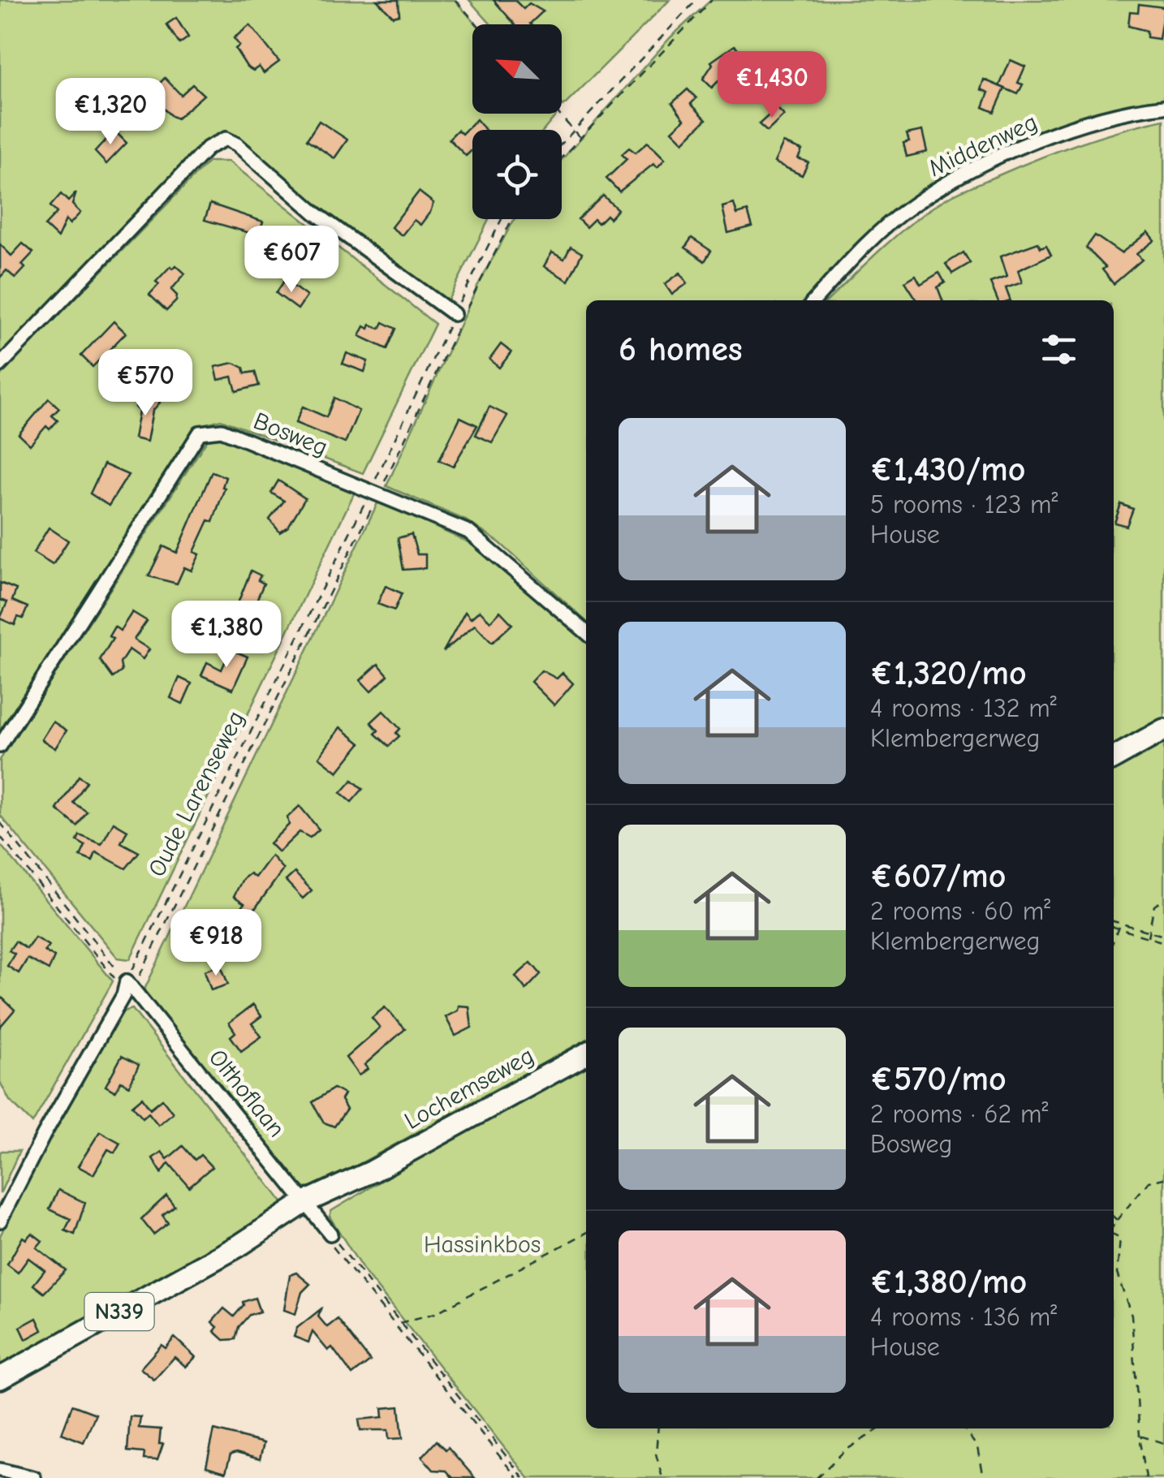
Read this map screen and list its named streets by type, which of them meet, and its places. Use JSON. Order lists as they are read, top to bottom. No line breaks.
{"streets":{"main road":["Lochemseweg","N339"],"street":["Middenweg","Bosweg","Olthoflaan"],"path":["Oude Larenseweg"]},"crossings":[["Bosweg","Oude Larenseweg"],["Oude Larenseweg","Olthoflaan"],["Lochemseweg","Olthoflaan"]],"parks":["Hassinkbos"],"north":"top left","page":{"price":["€1,430","€1,320","€607","€570","€1,380","€918"],"heading":"6 homes","list":[{"name":"€1,430/mo","note":"5 rooms · 123 m² · House"},{"name":"€1,320/mo","note":"4 rooms · 132 m² · Klembergerweg"},{"name":"€607/mo","note":"2 rooms · 60 m² · Klembergerweg"},{"name":"€570/mo","note":"2 rooms · 62 m² · Bosweg"},{"name":"€1,380/mo","note":"4 rooms · 136 m² · House"}]}}
